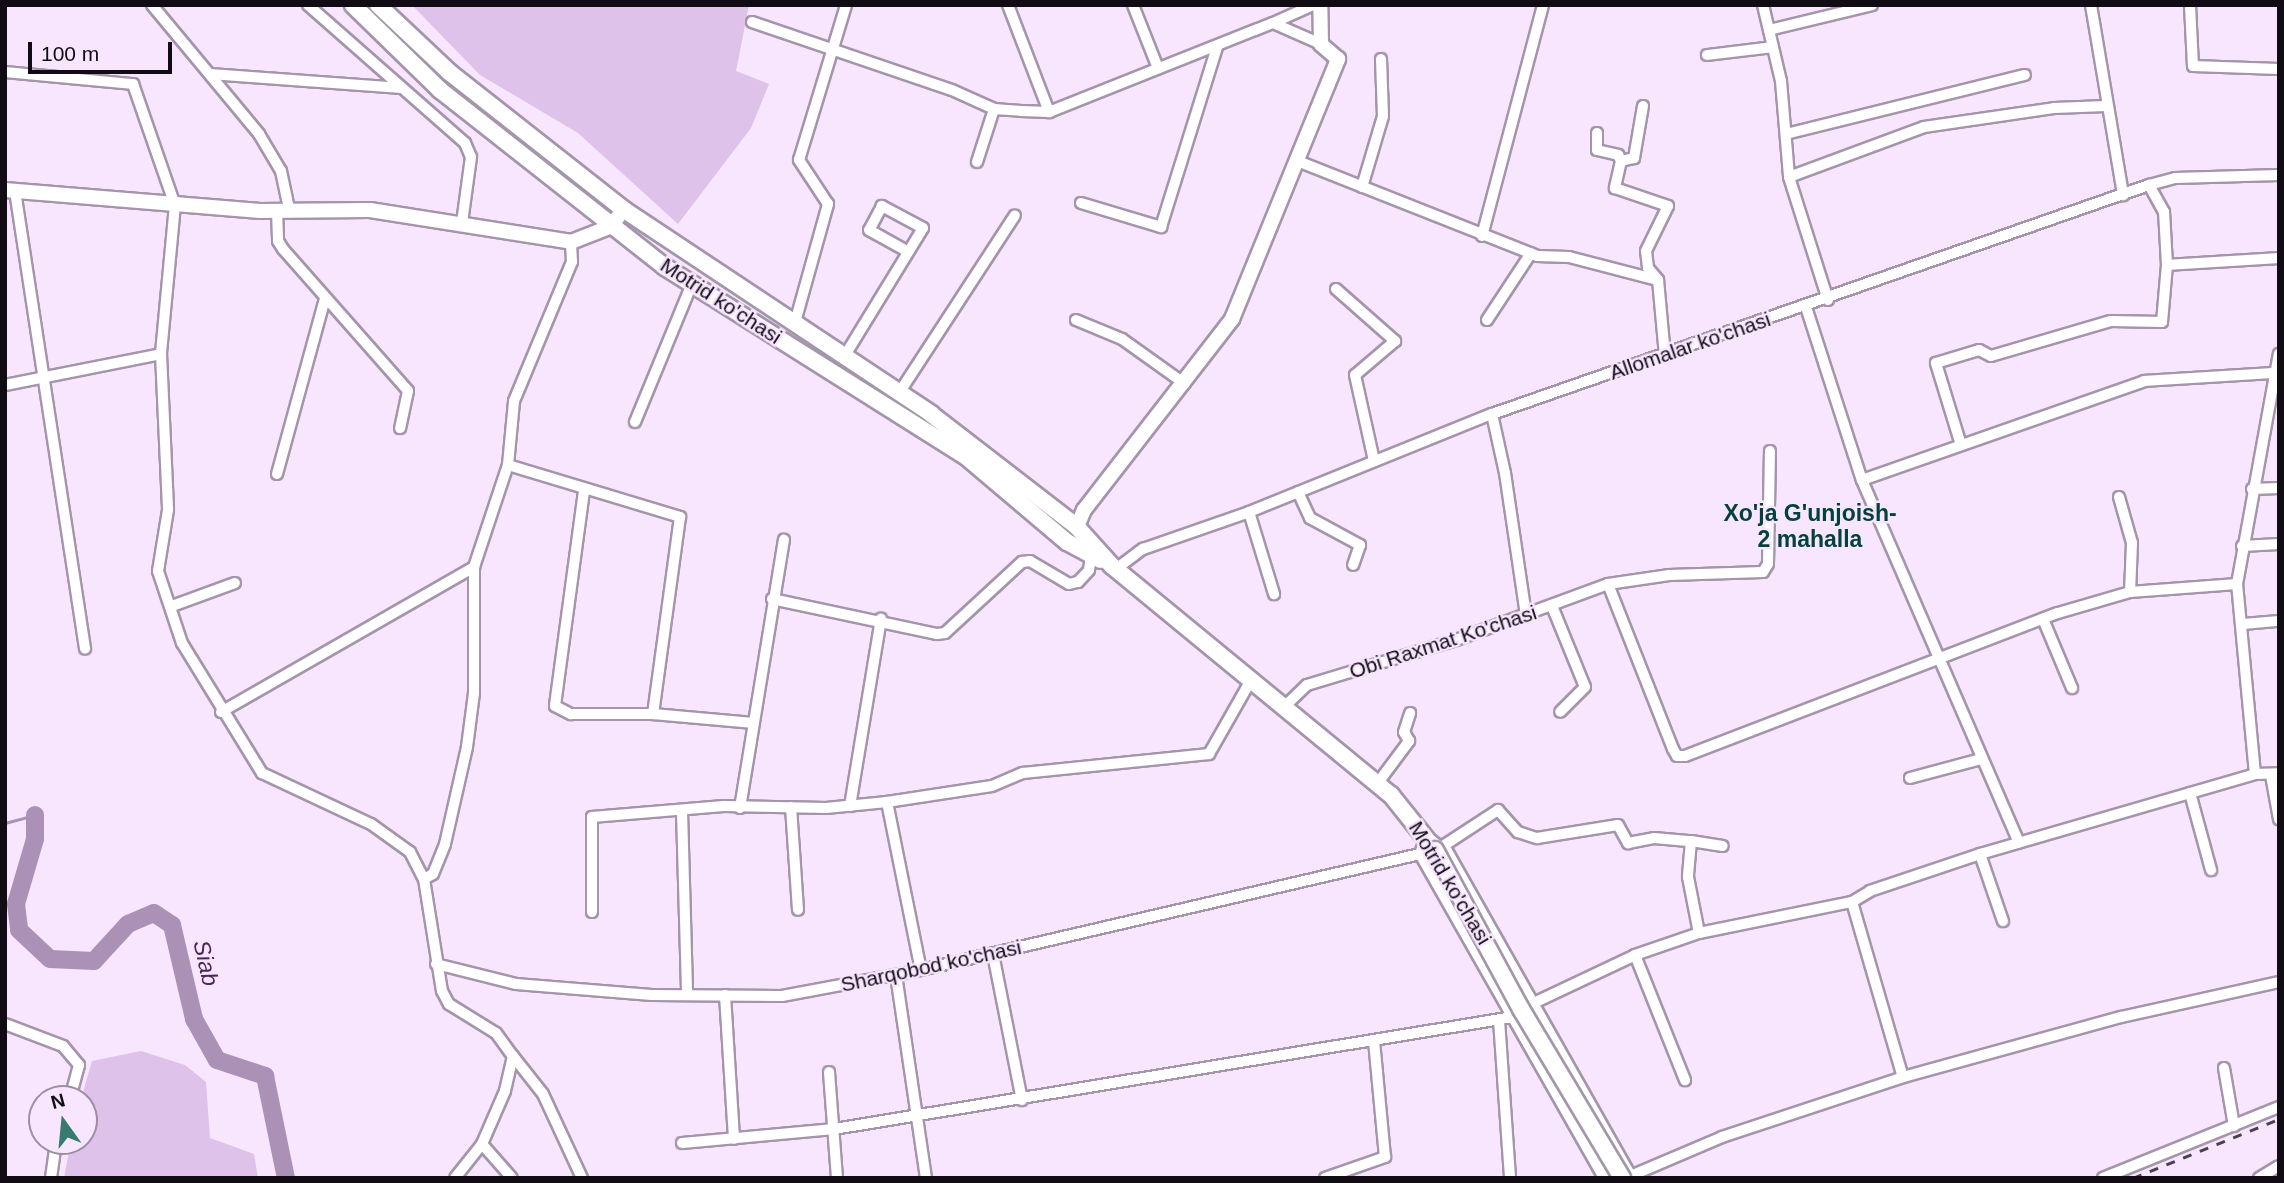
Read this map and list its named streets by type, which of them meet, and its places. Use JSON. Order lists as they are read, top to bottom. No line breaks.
{"streets":{"main road":["Motrid ko'chasi"],"street":["Allomalar ko'chasi","Obi Raxmat Ko'chasi","Sharqobod ko'chasi"]},"crossings":[["Motrid ko'chasi","Allomalar ko'chasi"],["Motrid ko'chasi","Obi Raxmat Ko'chasi"],["Motrid ko'chasi","Sharqobod ko'chasi"]],"districts":["Xo'ja G'unjoish- 2 mahalla"],"water":["Siab"],"scale_bar":"100 m","north":"top"}
